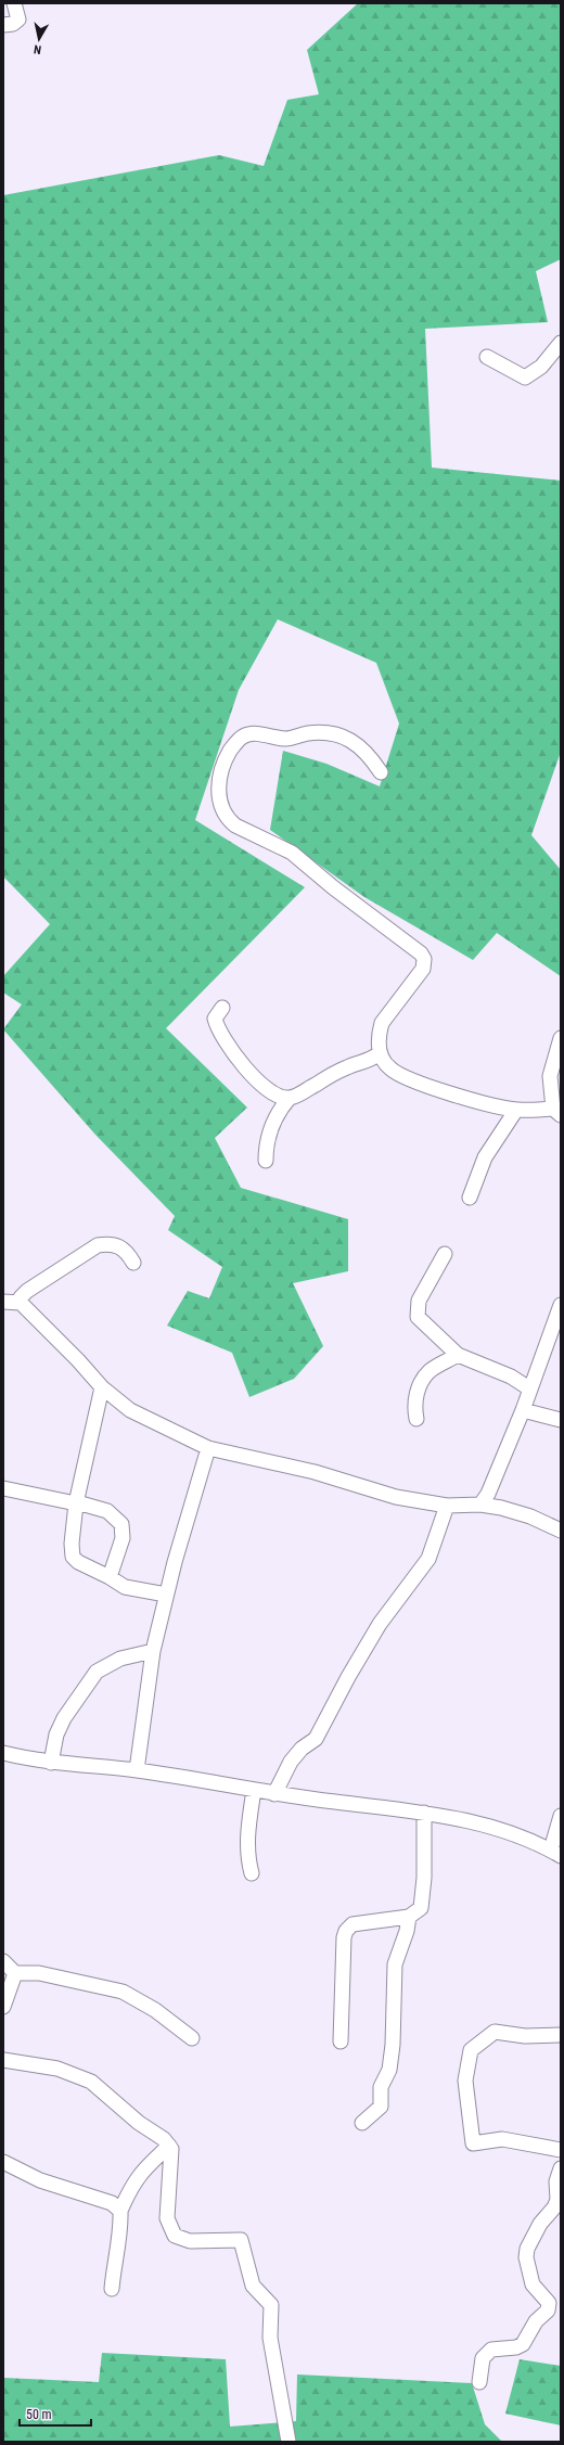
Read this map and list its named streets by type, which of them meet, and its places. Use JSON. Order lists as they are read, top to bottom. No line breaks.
{"scale_bar":"50 m","north":"bottom"}
